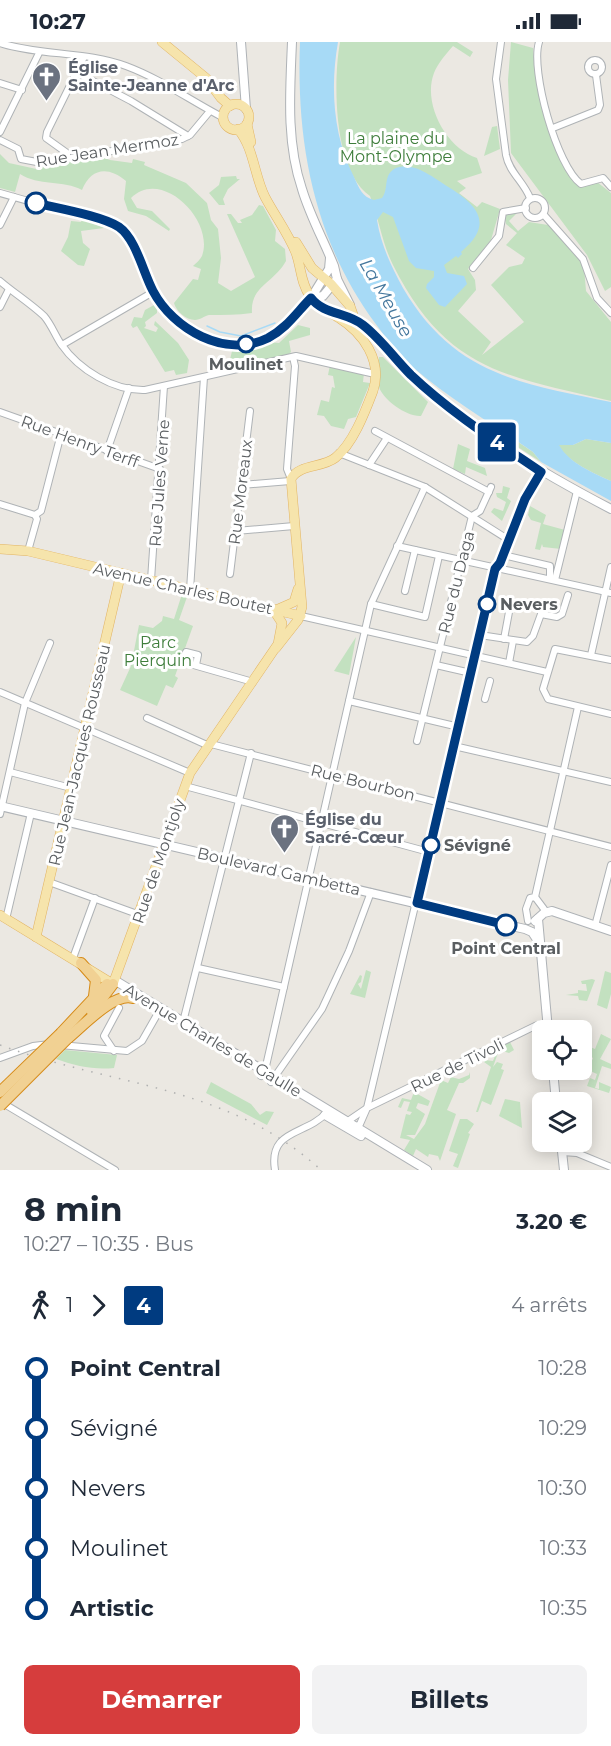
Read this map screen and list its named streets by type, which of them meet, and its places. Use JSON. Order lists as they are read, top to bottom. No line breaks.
{"streets":{"main road":["Avenue Charles Boutet","Rue Jean-Jacques Rousseau","Rue de Montjoly","Avenue Charles de Gaulle"],"street":["Rue Jean Mermoz","Rue Henry Terff","Rue Jules Verne","Rue Moreaux","Rue du Daga","Rue Bourbon","Boulevard Gambetta","Rue de Tivoli"]},"crossings":[["Rue Henry Terff","Rue Jules Verne"],["Rue Jules Verne","Avenue Charles Boutet"],["Rue du Daga","Avenue Charles Boutet"],["Avenue Charles Boutet","Rue Jean-Jacques Rousseau"],["Avenue Charles Boutet","Rue de Montjoly"],["Rue Jean-Jacques Rousseau","Boulevard Gambetta"],["Rue Jean-Jacques Rousseau","Avenue Charles de Gaulle"],["Rue Bourbon","Rue de Montjoly"],["Rue de Montjoly","Boulevard Gambetta"],["Rue de Montjoly","Avenue Charles de Gaulle"],["Avenue Charles de Gaulle","Rue de Tivoli"]],"water":["La Meuse"],"parks":["La plaine du Mont-Olympe","Parc Pierquin"],"places":{"church":["Église Sainte-Jeanne d'Arc","Église du Sacré-Cœur"],"other":["Moulinet","Nevers","Sévigné","Point Central"]},"lines":["bus line 4"],"page":{"status":"10:27","on_map":"4","heading":["8 min","10:27 – 10:35 · Bus","3.20 €"],"legs":["1","4","4 arrêts"],"list":[{"name":"Point Central","value":"10:28"},{"name":"Sévigné","value":"10:29"},{"name":"Nevers","value":"10:30"},{"name":"Moulinet","value":"10:33"},{"name":"Artistic","value":"10:35"}],"buttons":["Démarrer","Billets"]}}
